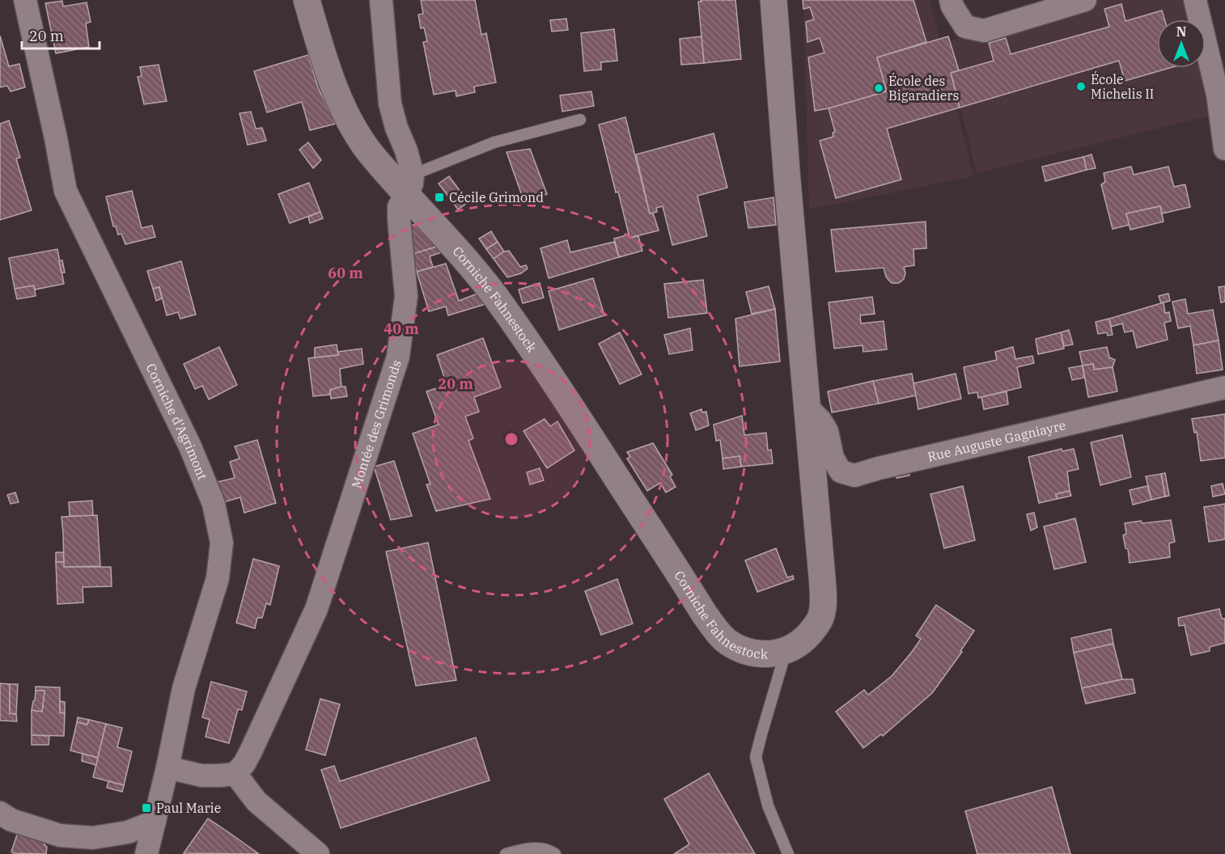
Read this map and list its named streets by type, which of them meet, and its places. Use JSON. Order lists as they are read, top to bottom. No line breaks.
{"streets":{"main road":["Corniche Fahnestock"],"street":["Corniche d'Agrimont","Montée des Grimonds","Rue Auguste Gagniayre"]},"crossings":[["Corniche Fahnestock","Montée des Grimonds"],["Corniche Fahnestock","Rue Auguste Gagniayre"]],"places":{"other":["École Michelis II","École des Bigaradiers"],"transit":["Cécile Grimond","Paul Marie"]},"scale_bar":"20 m","north":"top","rings":["60 m","40 m","20 m"]}
